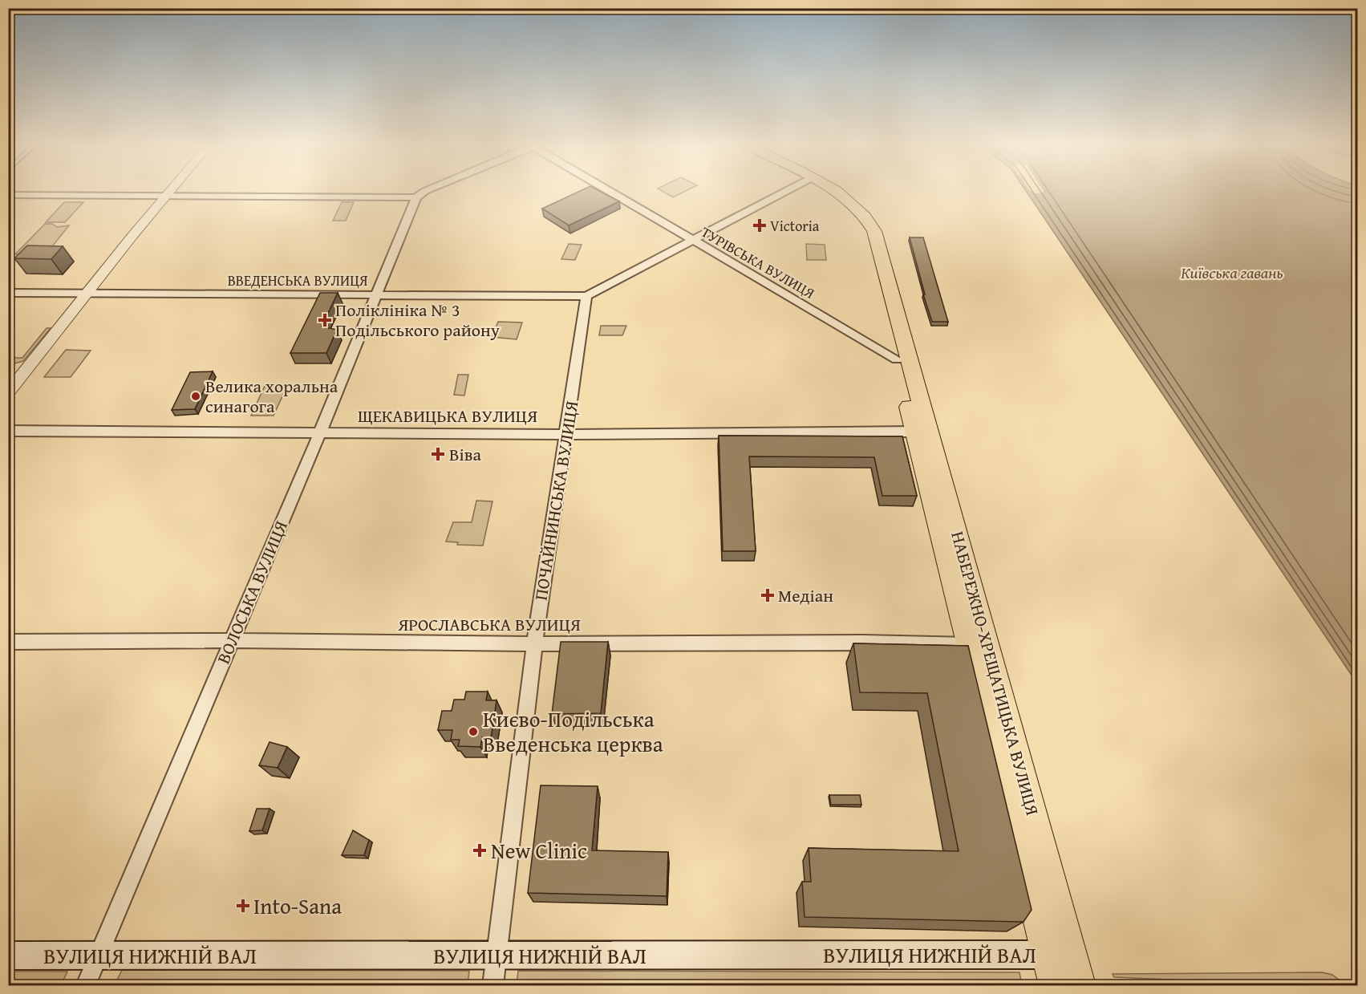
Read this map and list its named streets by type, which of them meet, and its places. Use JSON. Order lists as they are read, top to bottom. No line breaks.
{"streets":{"main road":["НАБЕРЕЖНО-ХРЕЩАТИЦЬКА ВУЛИЦЯ","ВУЛИЦЯ НИЖНІЙ ВАЛ"],"street":["ТУРІВСЬКА ВУЛИЦЯ","ВВЕДЕНСЬКА ВУЛИЦЯ","ЩЕКАВИЦЬКА ВУЛИЦЯ","ПОЧАЙНИНСЬКА ВУЛИЦЯ","ВОЛОСЬКА ВУЛИЦЯ","ЯРОСЛАВСЬКА ВУЛИЦЯ"]},"crossings":[["ТУРІВСЬКА ВУЛИЦЯ","НАБЕРЕЖНО-ХРЕЩАТИЦЬКА ВУЛИЦЯ"],["ВВЕДЕНСЬКА ВУЛИЦЯ","ПОЧАЙНИНСЬКА ВУЛИЦЯ"],["ВВЕДЕНСЬКА ВУЛИЦЯ","ВОЛОСЬКА ВУЛИЦЯ"],["ЩЕКАВИЦЬКА ВУЛИЦЯ","ПОЧАЙНИНСЬКА ВУЛИЦЯ"],["ЩЕКАВИЦЬКА ВУЛИЦЯ","ВОЛОСЬКА ВУЛИЦЯ"],["ЩЕКАВИЦЬКА ВУЛИЦЯ","НАБЕРЕЖНО-ХРЕЩАТИЦЬКА ВУЛИЦЯ"],["ПОЧАЙНИНСЬКА ВУЛИЦЯ","ЯРОСЛАВСЬКА ВУЛИЦЯ"],["ПОЧАЙНИНСЬКА ВУЛИЦЯ","ВУЛИЦЯ НИЖНІЙ ВАЛ"],["ВОЛОСЬКА ВУЛИЦЯ","ЯРОСЛАВСЬКА ВУЛИЦЯ"],["ВОЛОСЬКА ВУЛИЦЯ","ВУЛИЦЯ НИЖНІЙ ВАЛ"],["ЯРОСЛАВСЬКА ВУЛИЦЯ","НАБЕРЕЖНО-ХРЕЩАТИЦЬКА ВУЛИЦЯ"],["НАБЕРЕЖНО-ХРЕЩАТИЦЬКА ВУЛИЦЯ","ВУЛИЦЯ НИЖНІЙ ВАЛ"]],"water":["Київська гавань"],"places":{"health":["Victoria","Поліклініка № 3 Подільського району","Віва","Медіан","New Clinic","Into-Sana"],"other":["Велика хоральна синагога","Києво-Подільська Введенська церква"]}}
